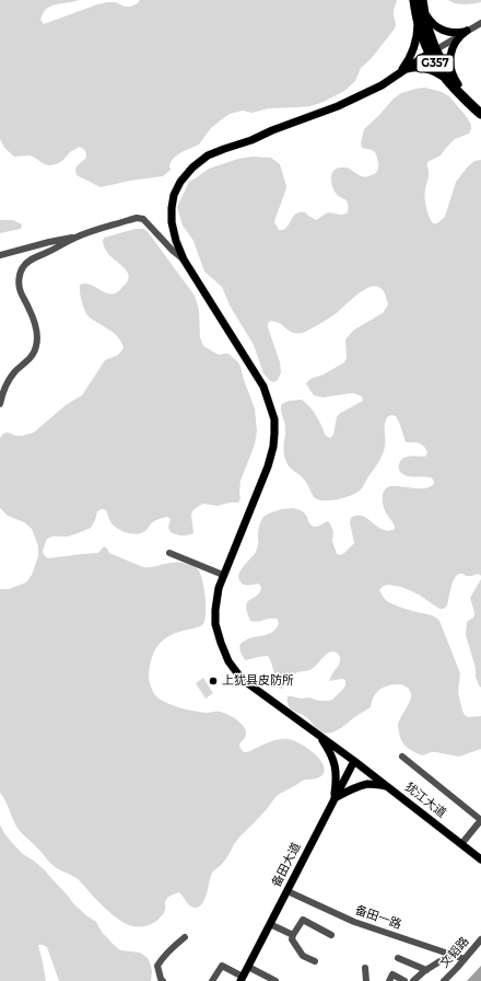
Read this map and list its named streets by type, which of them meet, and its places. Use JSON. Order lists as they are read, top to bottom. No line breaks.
{"streets":{"highway":["G357"],"main road":["犹江大道","备田大道"],"street":["备田一路","文韬路"]},"crossings":[["G357","犹江大道"],["犹江大道","备田大道"],["备田大道","备田一路"],["备田一路","文韬路"]],"places":["上犹县皮防所"]}
